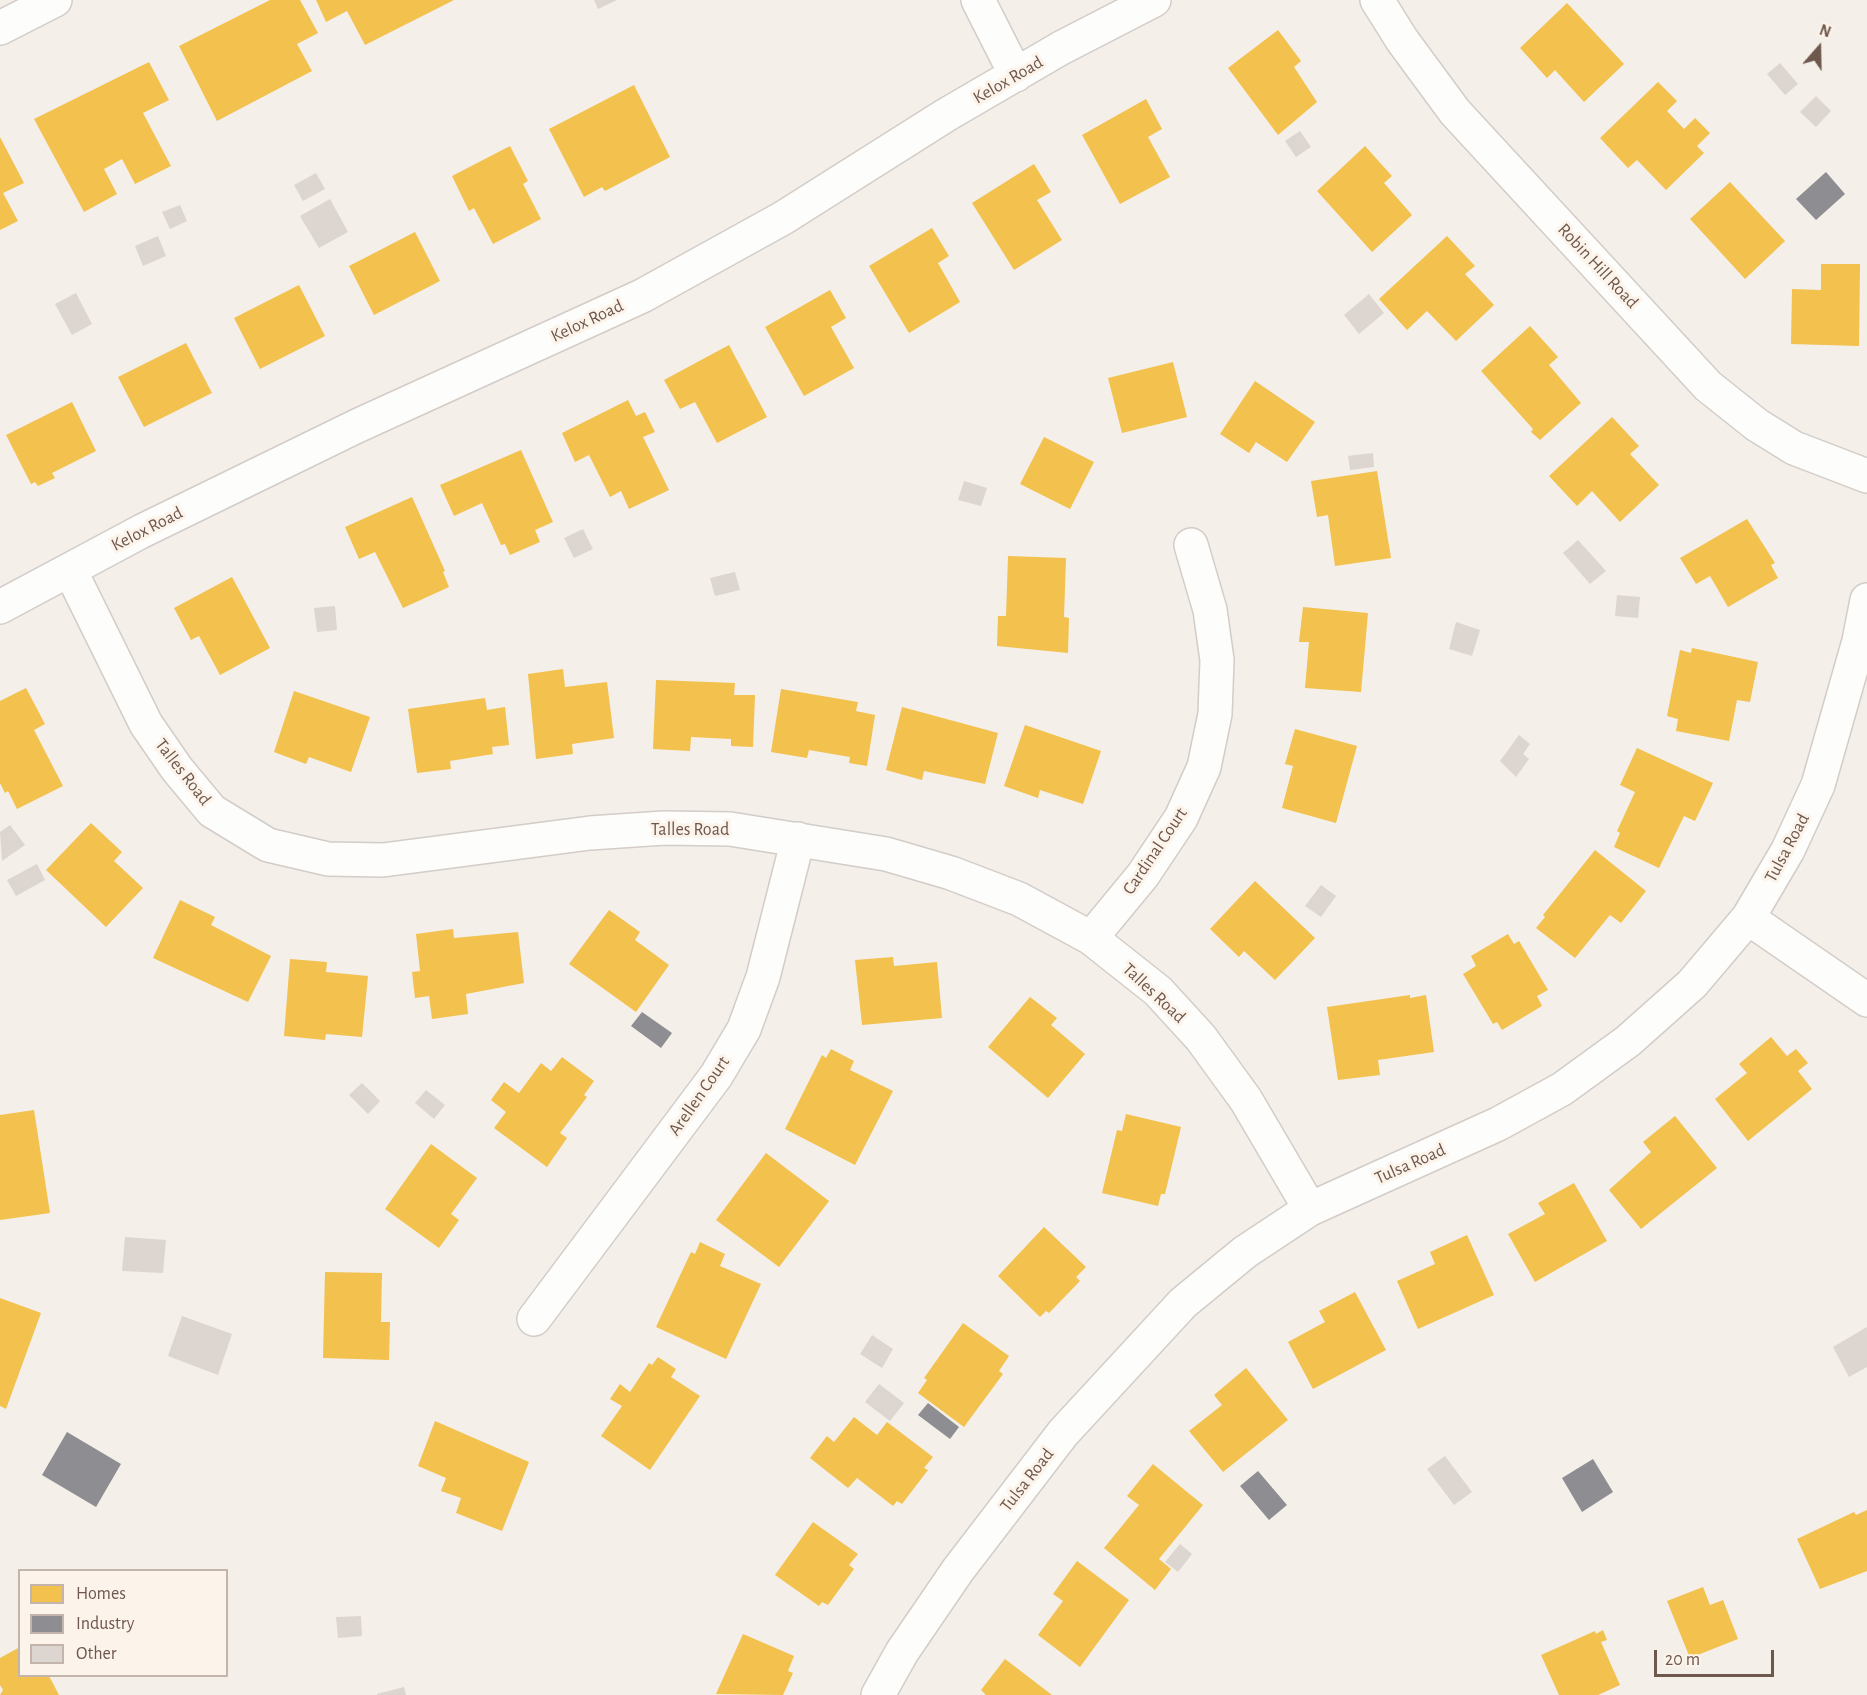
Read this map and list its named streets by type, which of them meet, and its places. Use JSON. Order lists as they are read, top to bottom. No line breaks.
{"streets":{"street":["Kelox Road","Robin Hill Road","Talles Road","Tulsa Road","Cardinal Court","Arellen Court"]},"crossings":[["Kelox Road","Talles Road"],["Talles Road","Tulsa Road"],["Talles Road","Cardinal Court"],["Talles Road","Arellen Court"]],"legend":["Homes","Industry","Other"],"scale_bar":"20 m","north":"top"}
